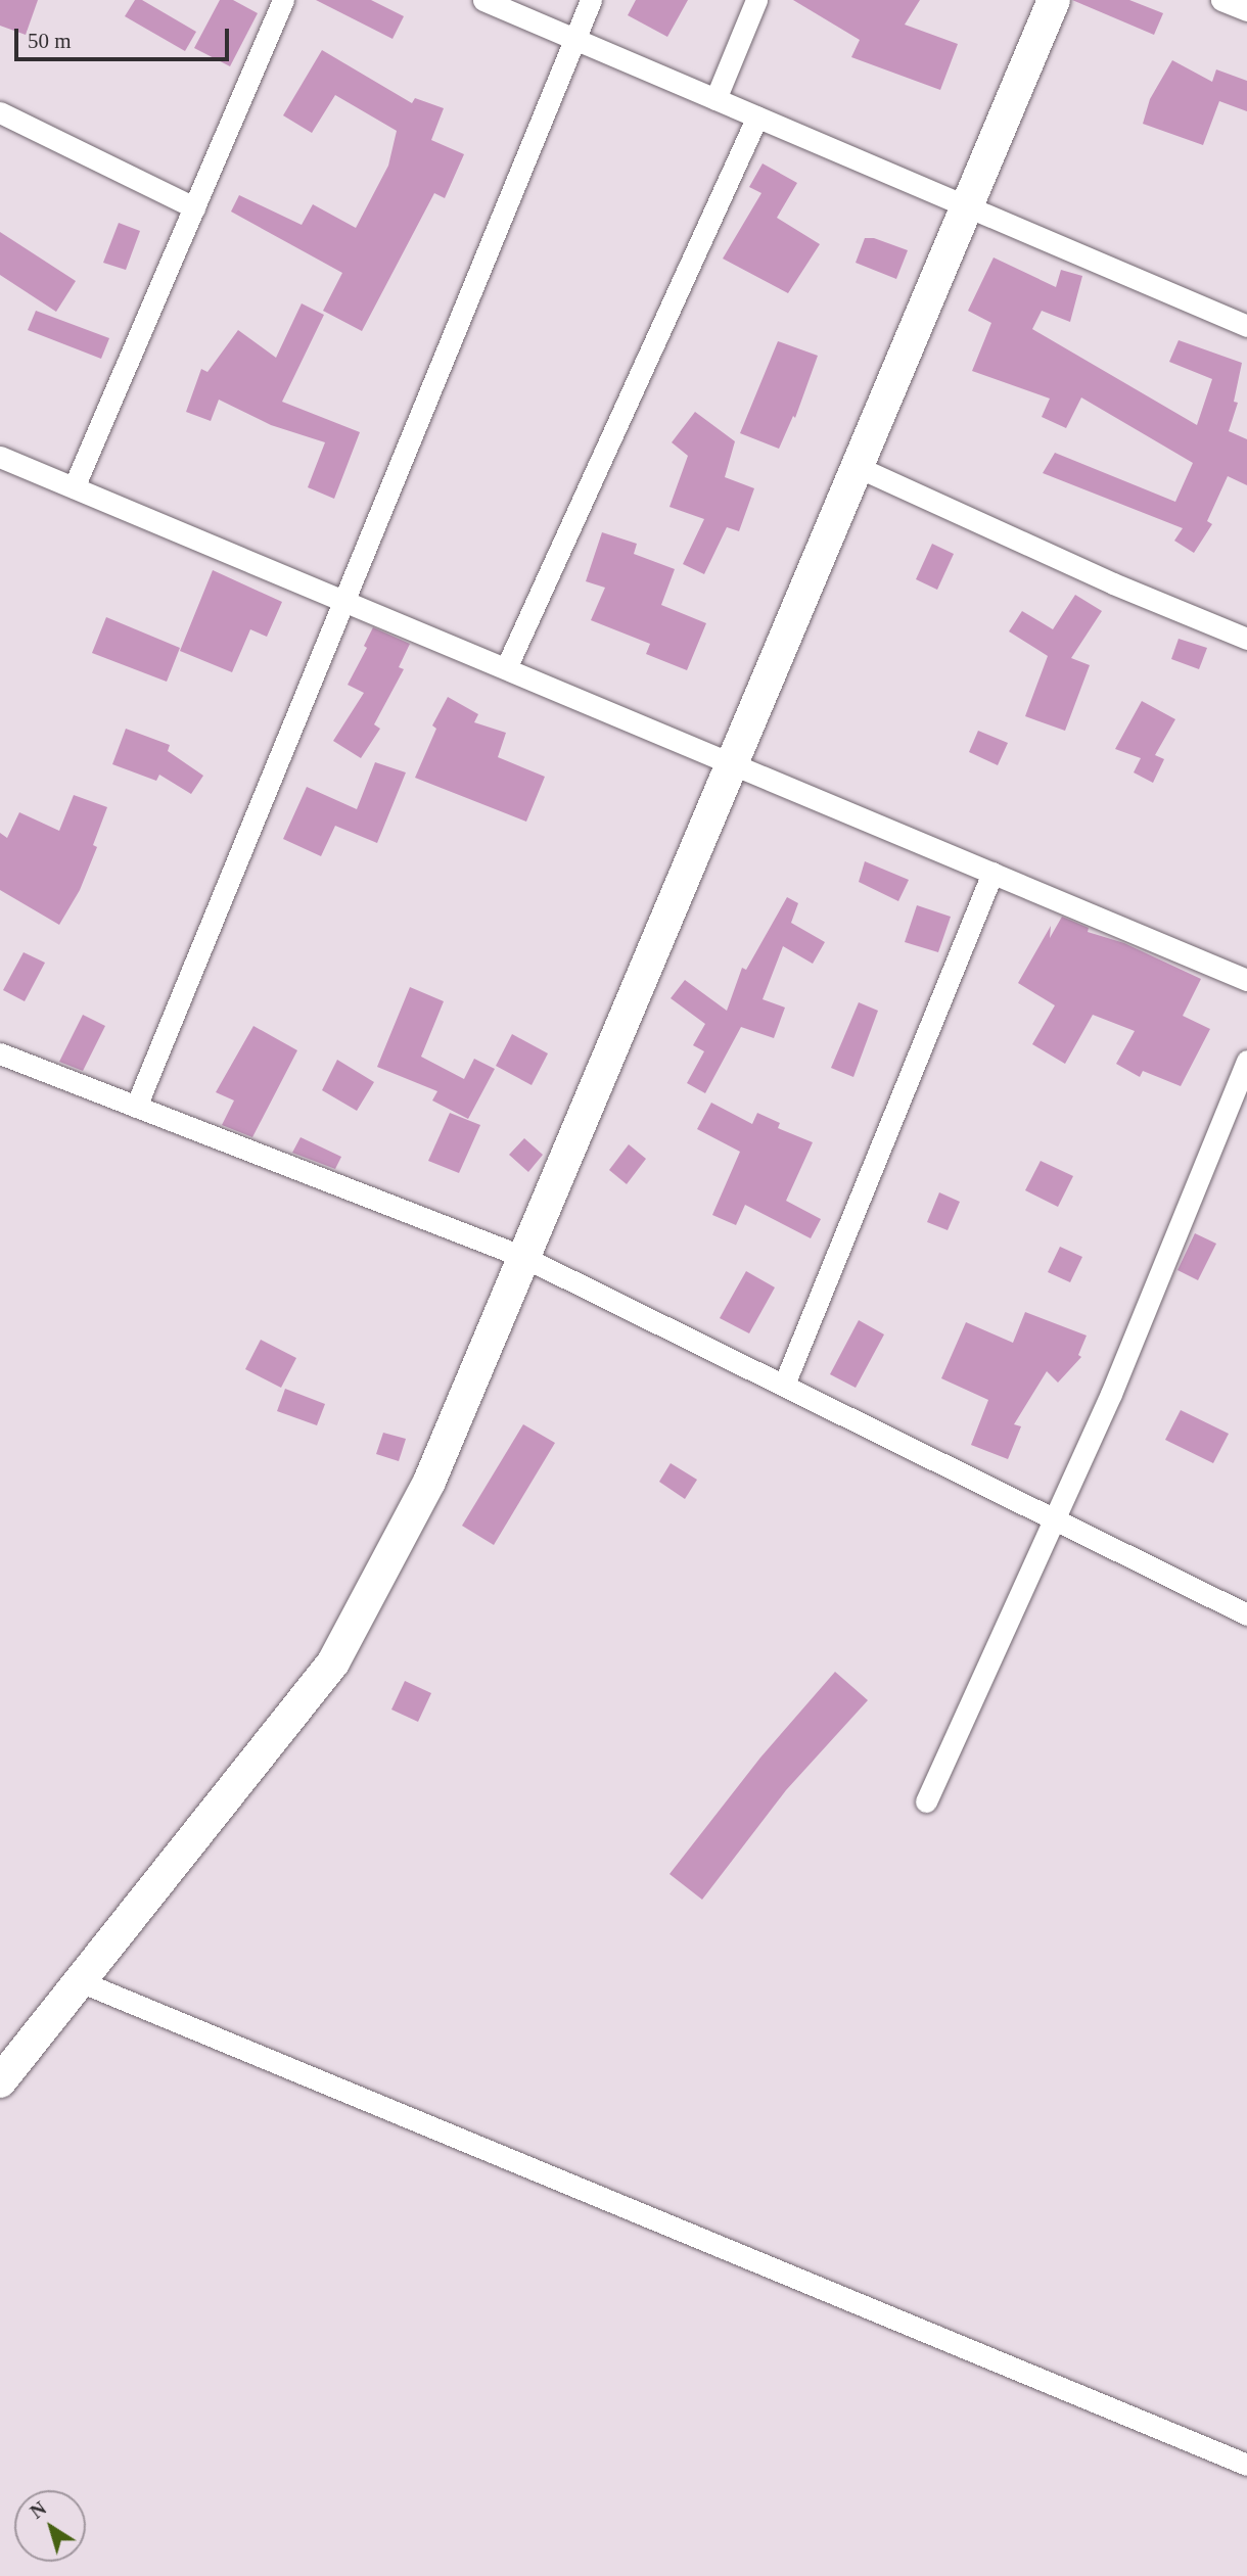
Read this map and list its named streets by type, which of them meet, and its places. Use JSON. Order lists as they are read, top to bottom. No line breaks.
{"scale_bar":"50 m","north":"top left"}
